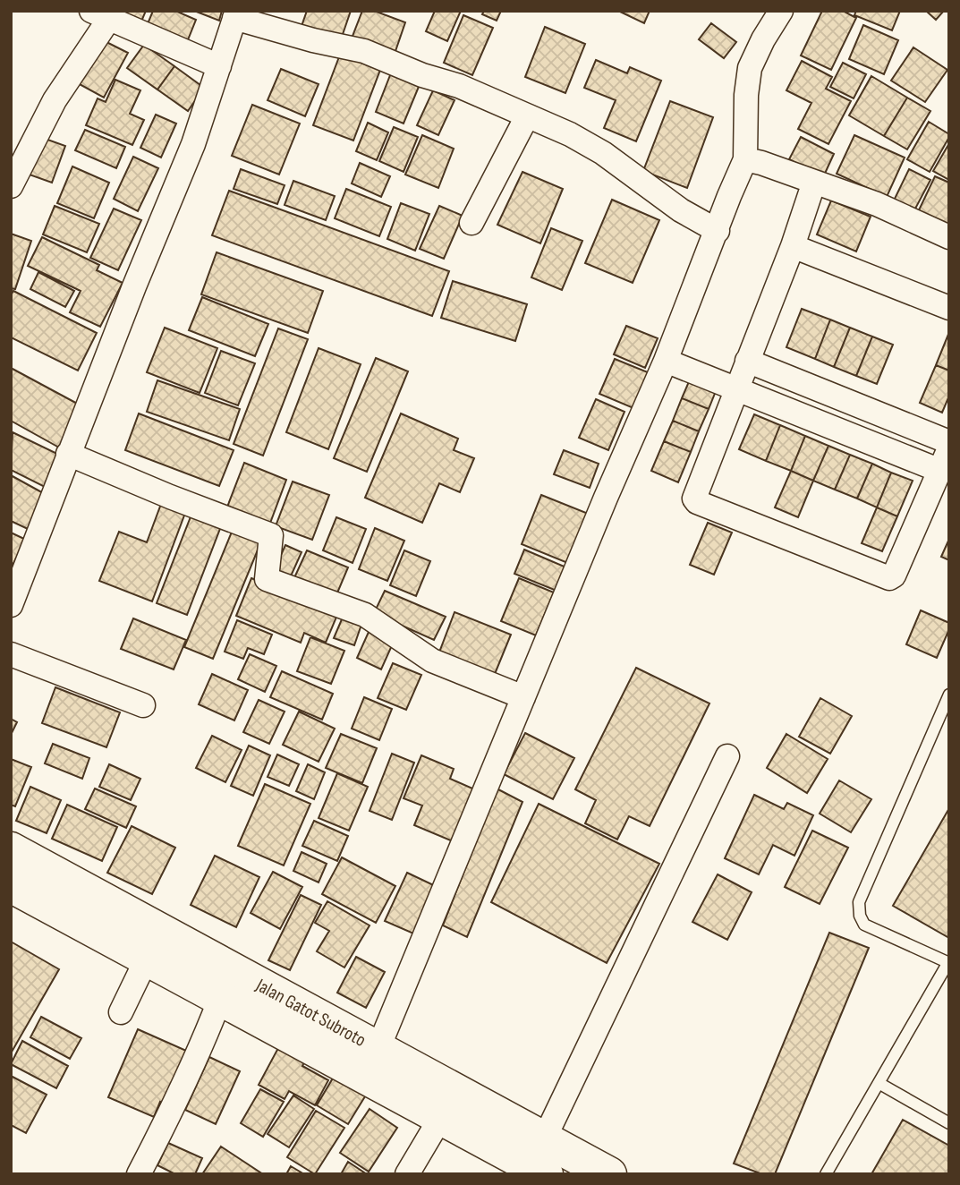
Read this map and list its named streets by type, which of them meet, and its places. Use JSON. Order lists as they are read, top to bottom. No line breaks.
{"streets":{"highway":["Jalan Gatot Subroto"]}}
